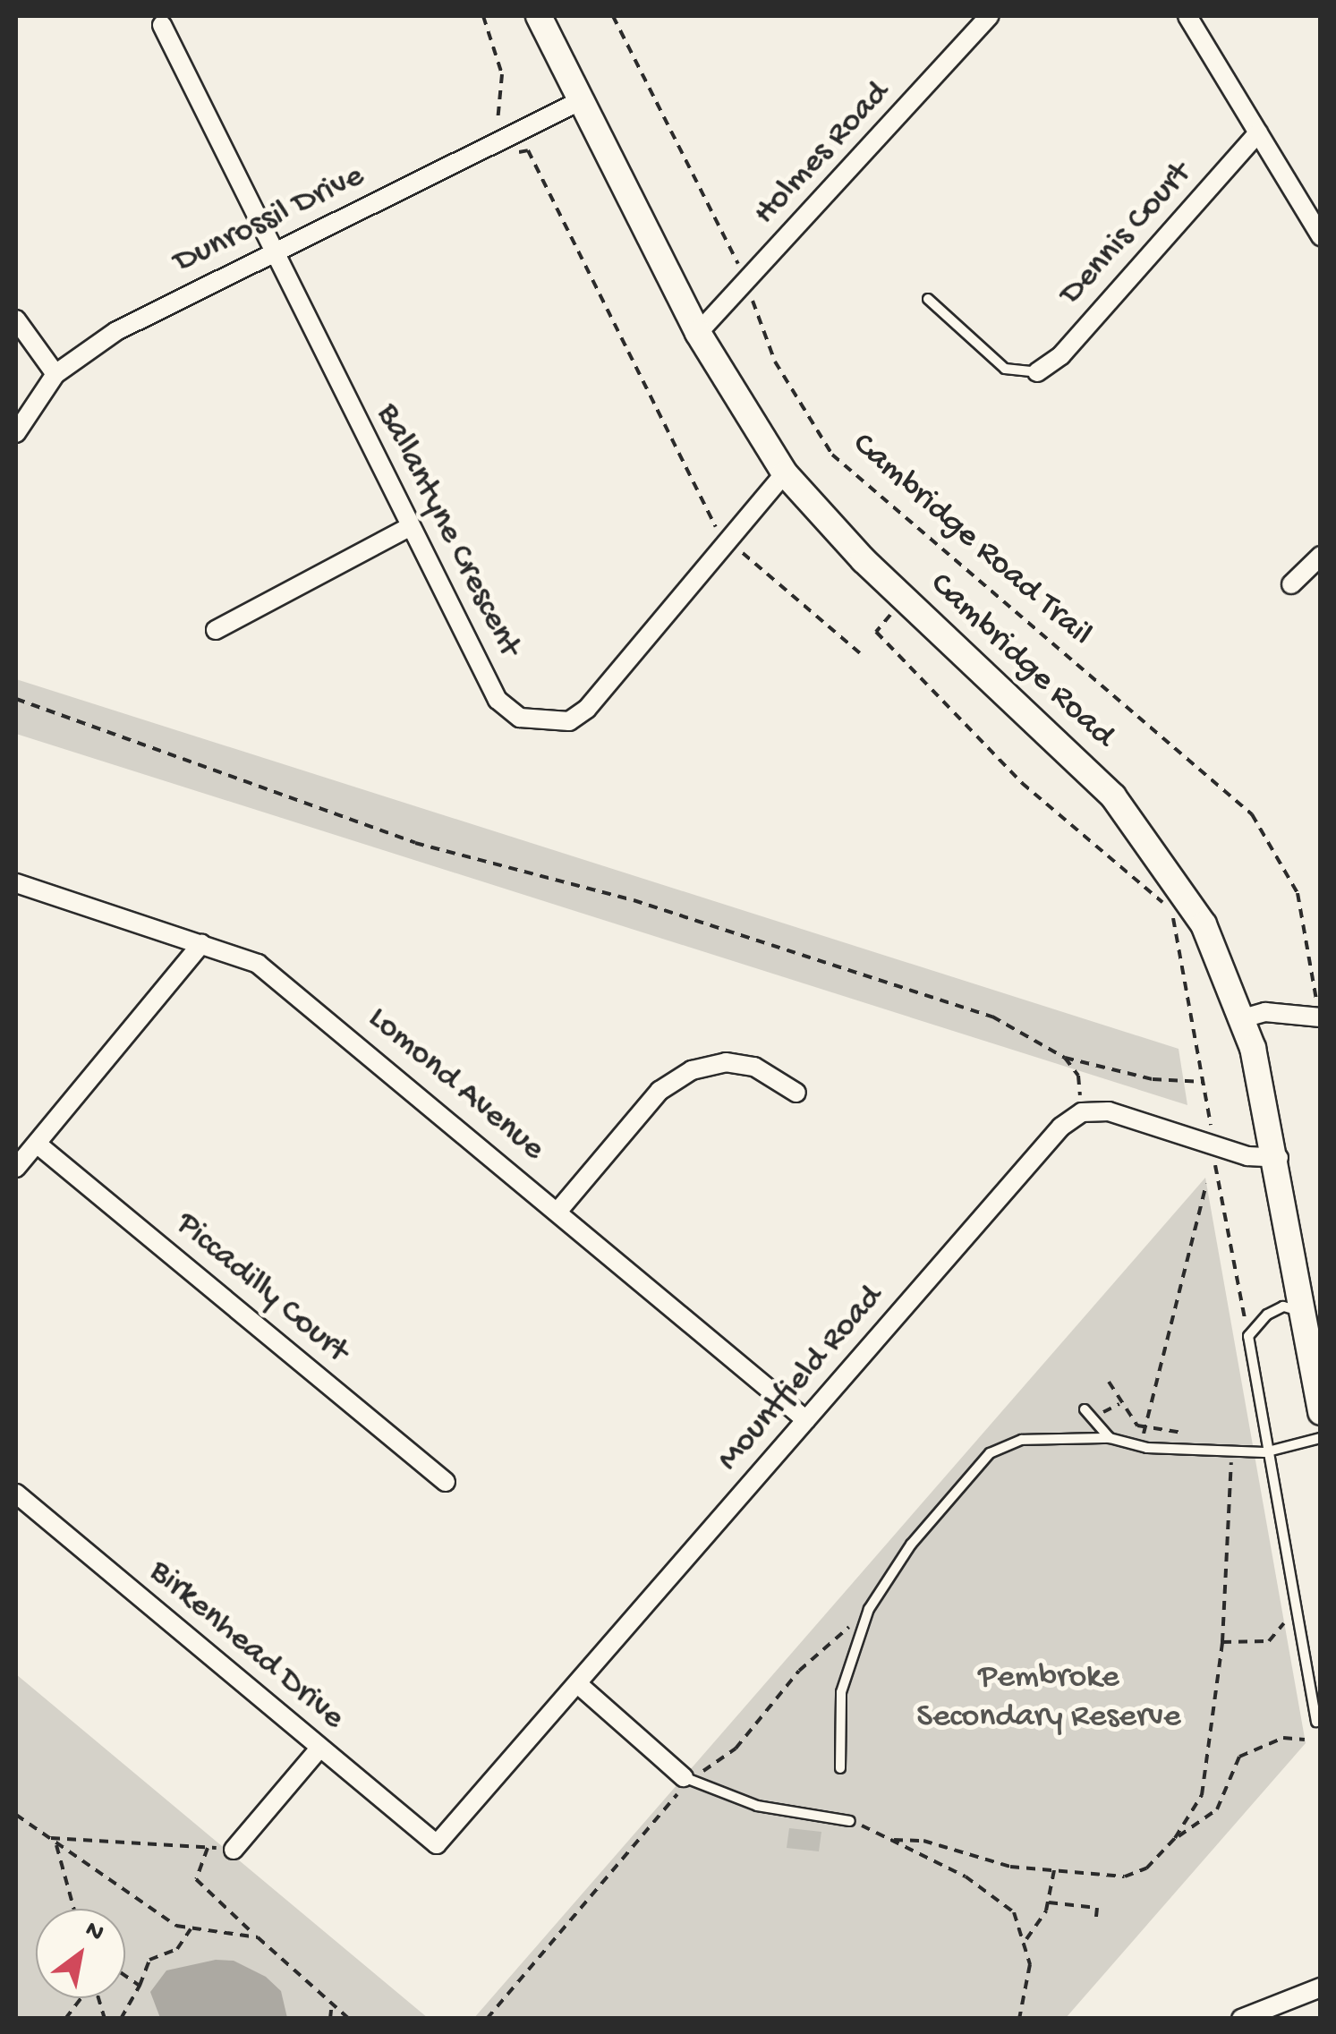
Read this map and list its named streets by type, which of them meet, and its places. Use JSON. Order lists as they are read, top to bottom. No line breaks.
{"streets":{"main road":["Cambridge Road"],"street":["Holmes Road","Dunrossil Drive","Dennis Court","Ballantyne Crescent","Lomond Avenue","Piccadilly Court","Mountfield Road","Birkenhead Drive"],"path":["Cambridge Road Trail"]},"crossings":[["Holmes Road","Cambridge Road Trail"],["Holmes Road","Cambridge Road"],["Dunrossil Drive","Ballantyne Crescent"],["Dunrossil Drive","Cambridge Road"],["Ballantyne Crescent","Cambridge Road"],["Cambridge Road","Mountfield Road"],["Lomond Avenue","Mountfield Road"],["Mountfield Road","Birkenhead Drive"]],"parks":["Pembroke Secondary Reserve"],"north":"top right"}
